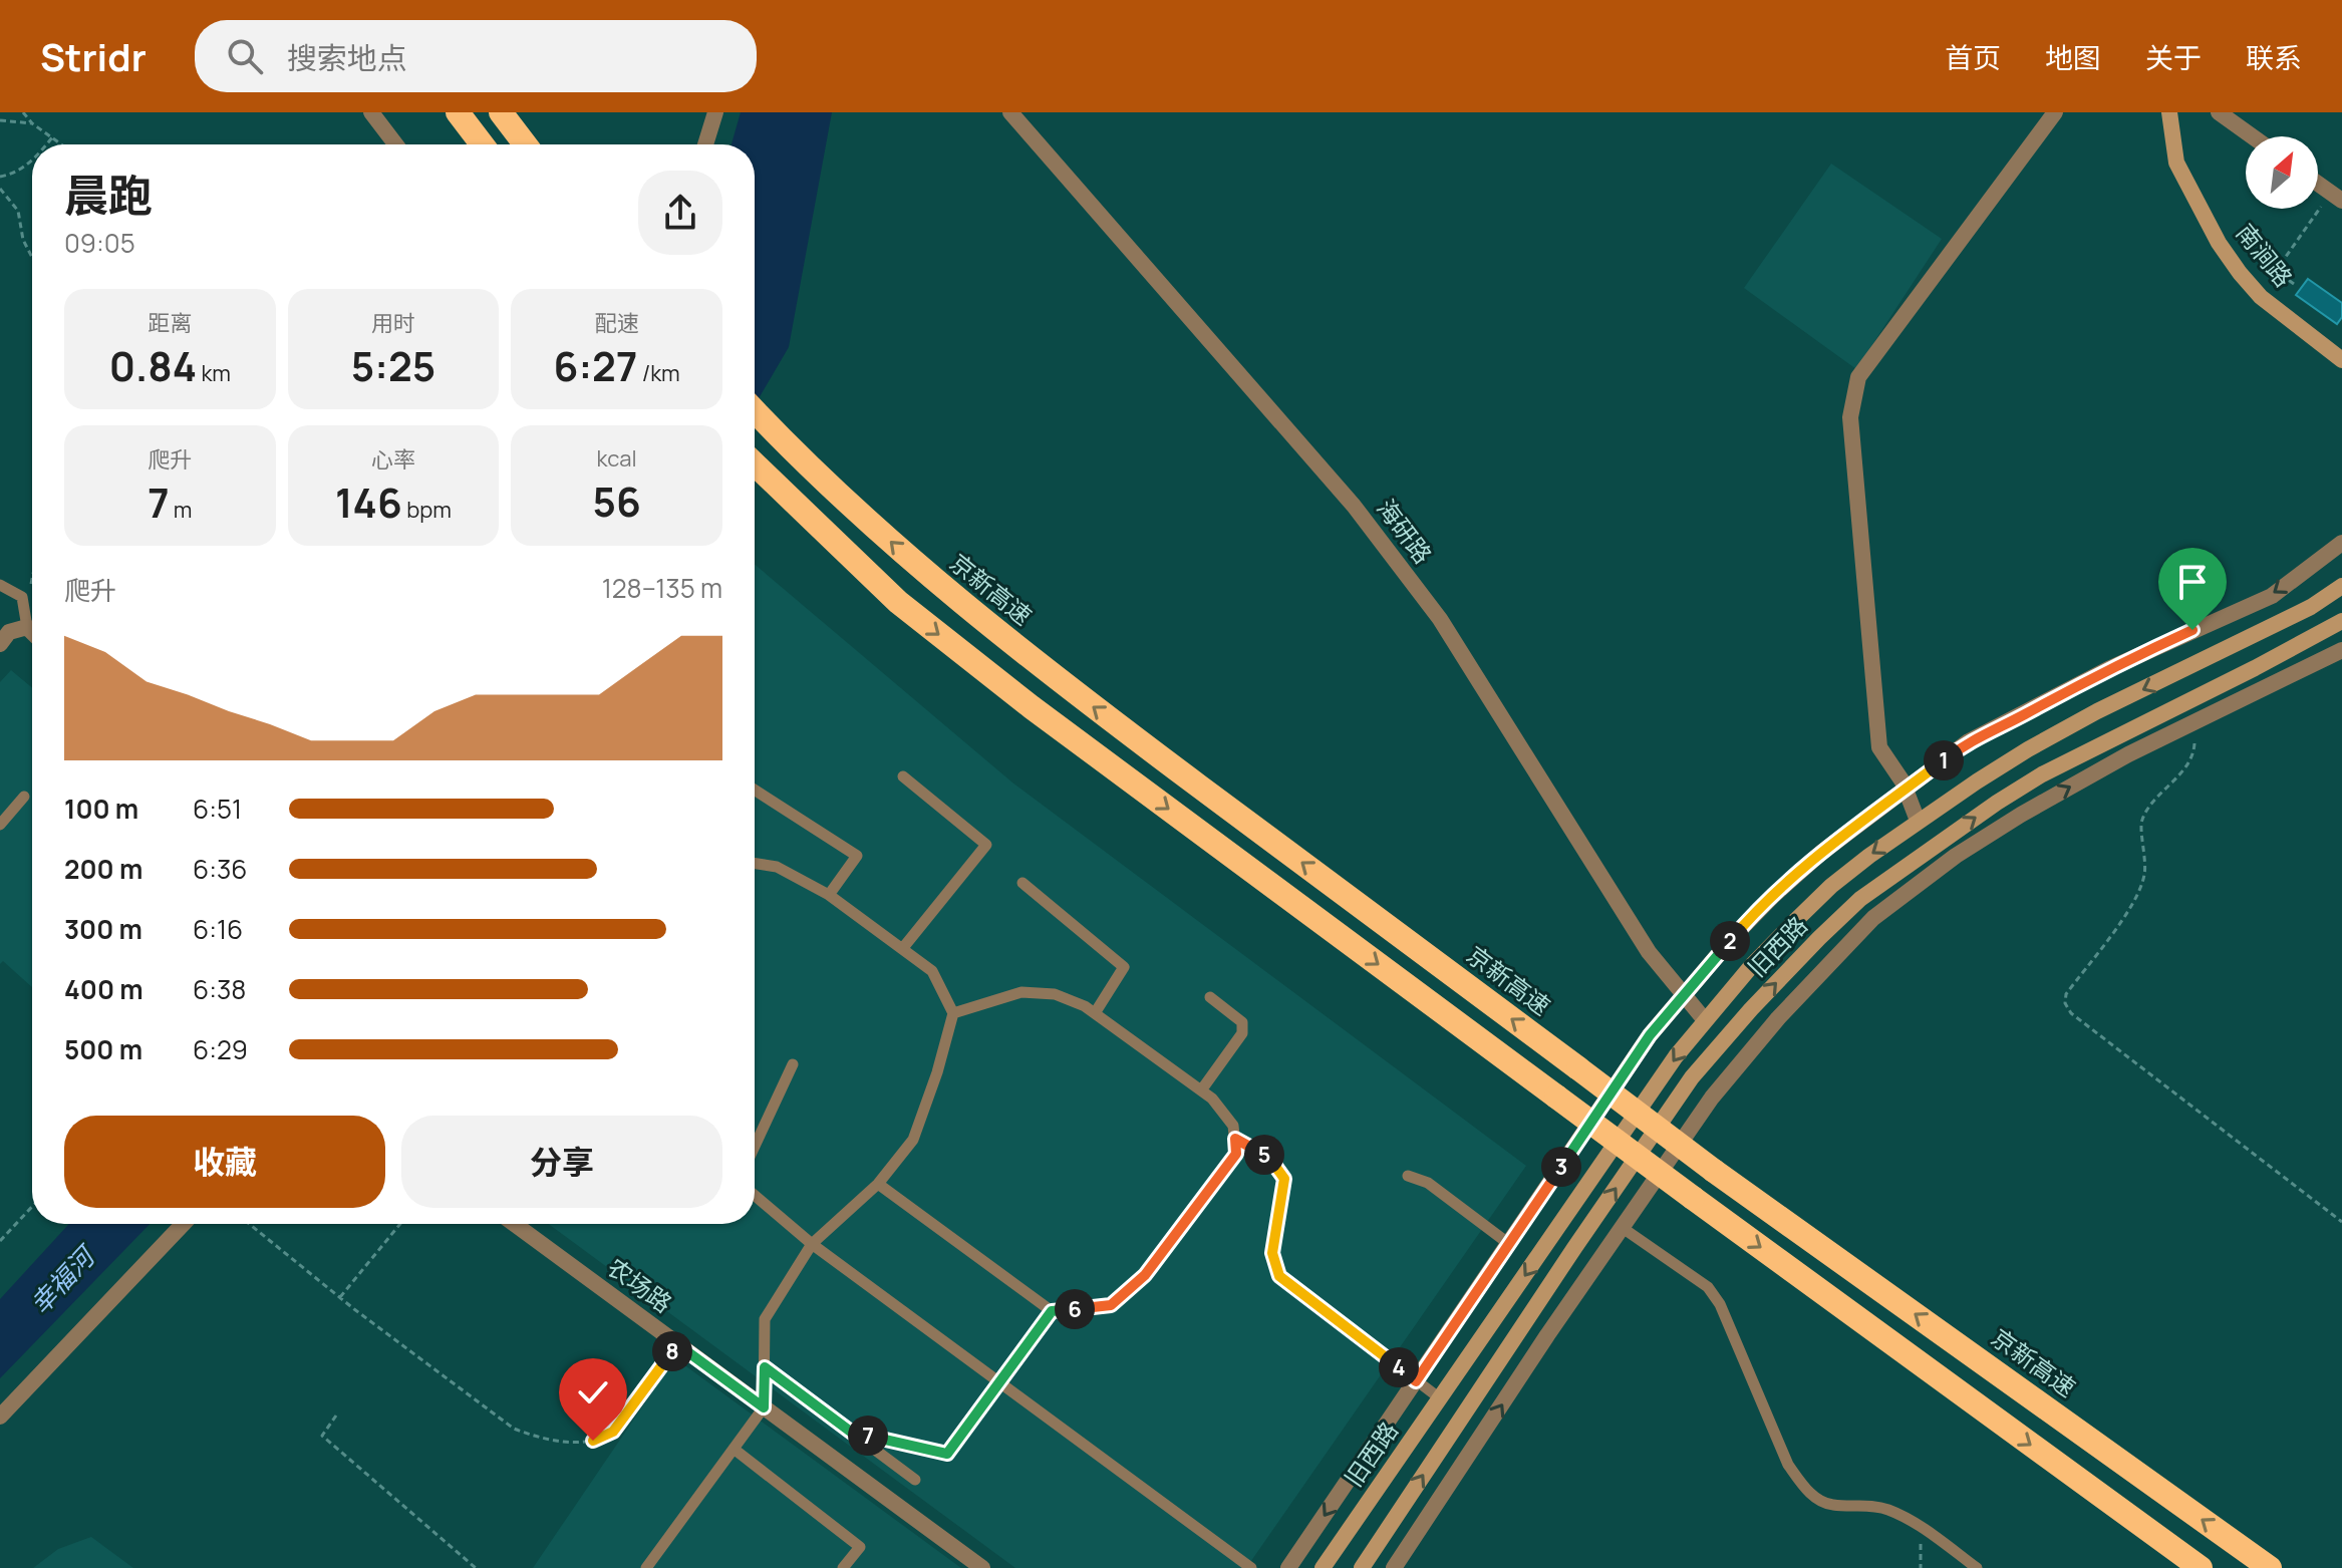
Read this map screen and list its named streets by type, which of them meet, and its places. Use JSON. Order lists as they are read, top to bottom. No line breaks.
{"streets":{"highway":["京新高速"],"main road":["南涧路","旧西路"],"street":["海研路","农场路"]},"crossings":[["海研路","旧西路"]],"water":["幸福河"],"north":"top right","page":{"header":"Stridr","search":"搜索地点","nav":["首页","地图","关于","联系"],"heading":["晨跑","09:05"],"stats":[["距离","0.84 km"],["用时","5:25"],["配速","6:27 /km"],["爬升","7 m"],["心率","146 bpm"],["kcal","56"]],"chart":["爬升","128–135 m"],"pins":["1","2","5","3","6","8","4","7"],"list":[{"name":"100 m","note":"6:51"},{"name":"200 m","note":"6:36"},{"name":"300 m","note":"6:16"},{"name":"400 m","note":"6:38"},{"name":"500 m","note":"6:29"}],"buttons":["收藏","分享"]}}
